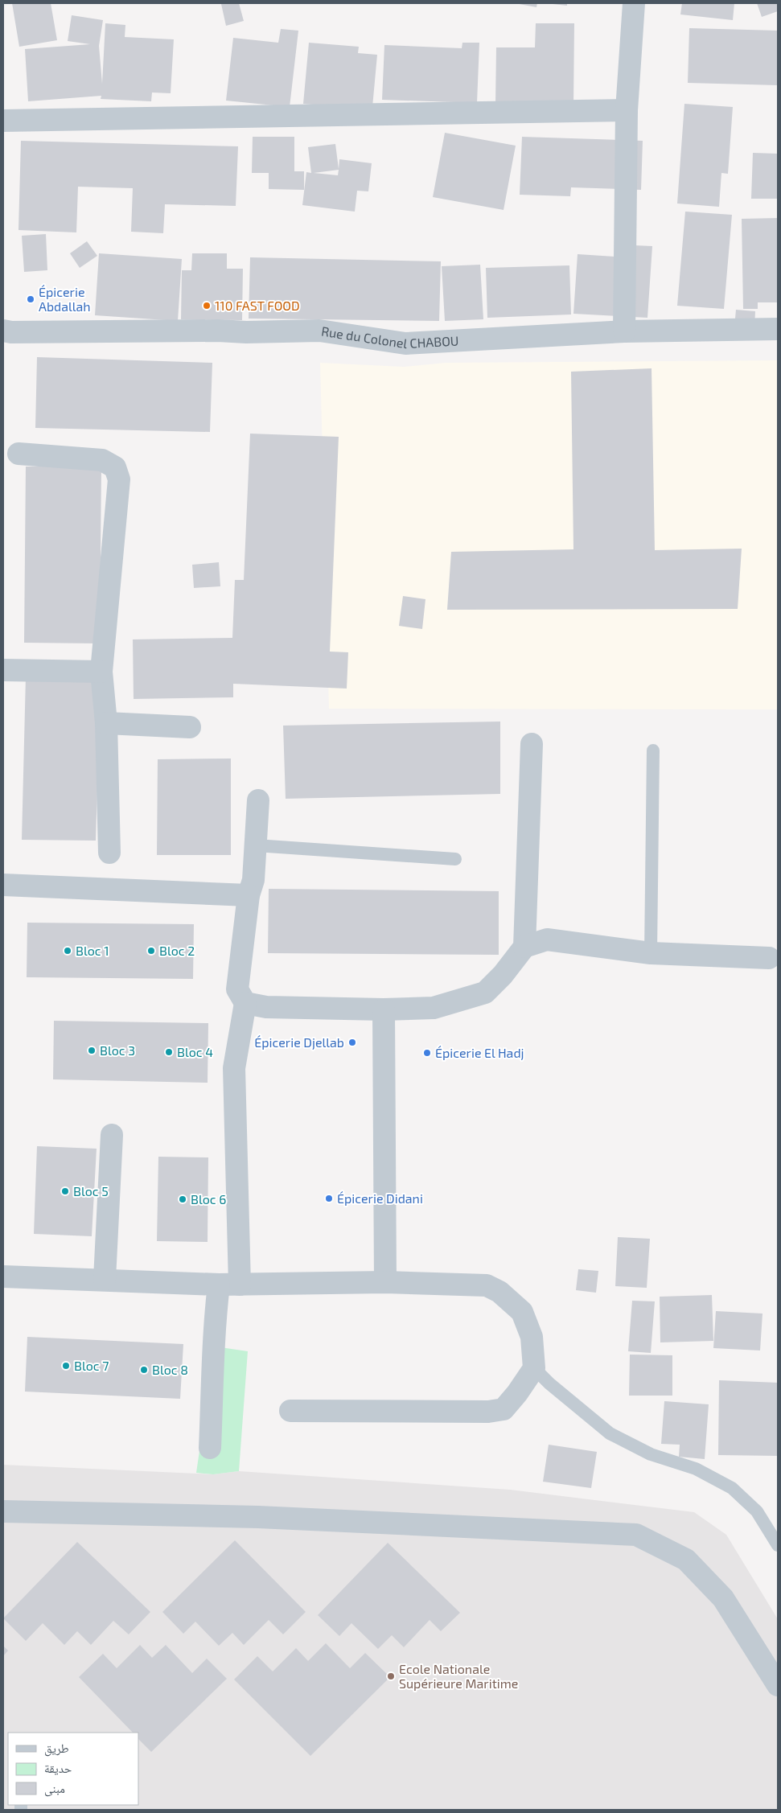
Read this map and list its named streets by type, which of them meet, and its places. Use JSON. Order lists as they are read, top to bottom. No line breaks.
{"streets":{"street":["Rue du Colonel CHABOU"]},"places":["Épicerie Abdallah","110 FAST FOOD","Bloc 1","Bloc 2","Épicerie Djellab","Bloc 3","Bloc 4","Épicerie El Hadj","Bloc 5","Épicerie Didani","Bloc 6","Bloc 7","Bloc 8","Ecole Nationale Supérieure Maritime"],"legend":["طريق","حديقة","مبنى"]}
